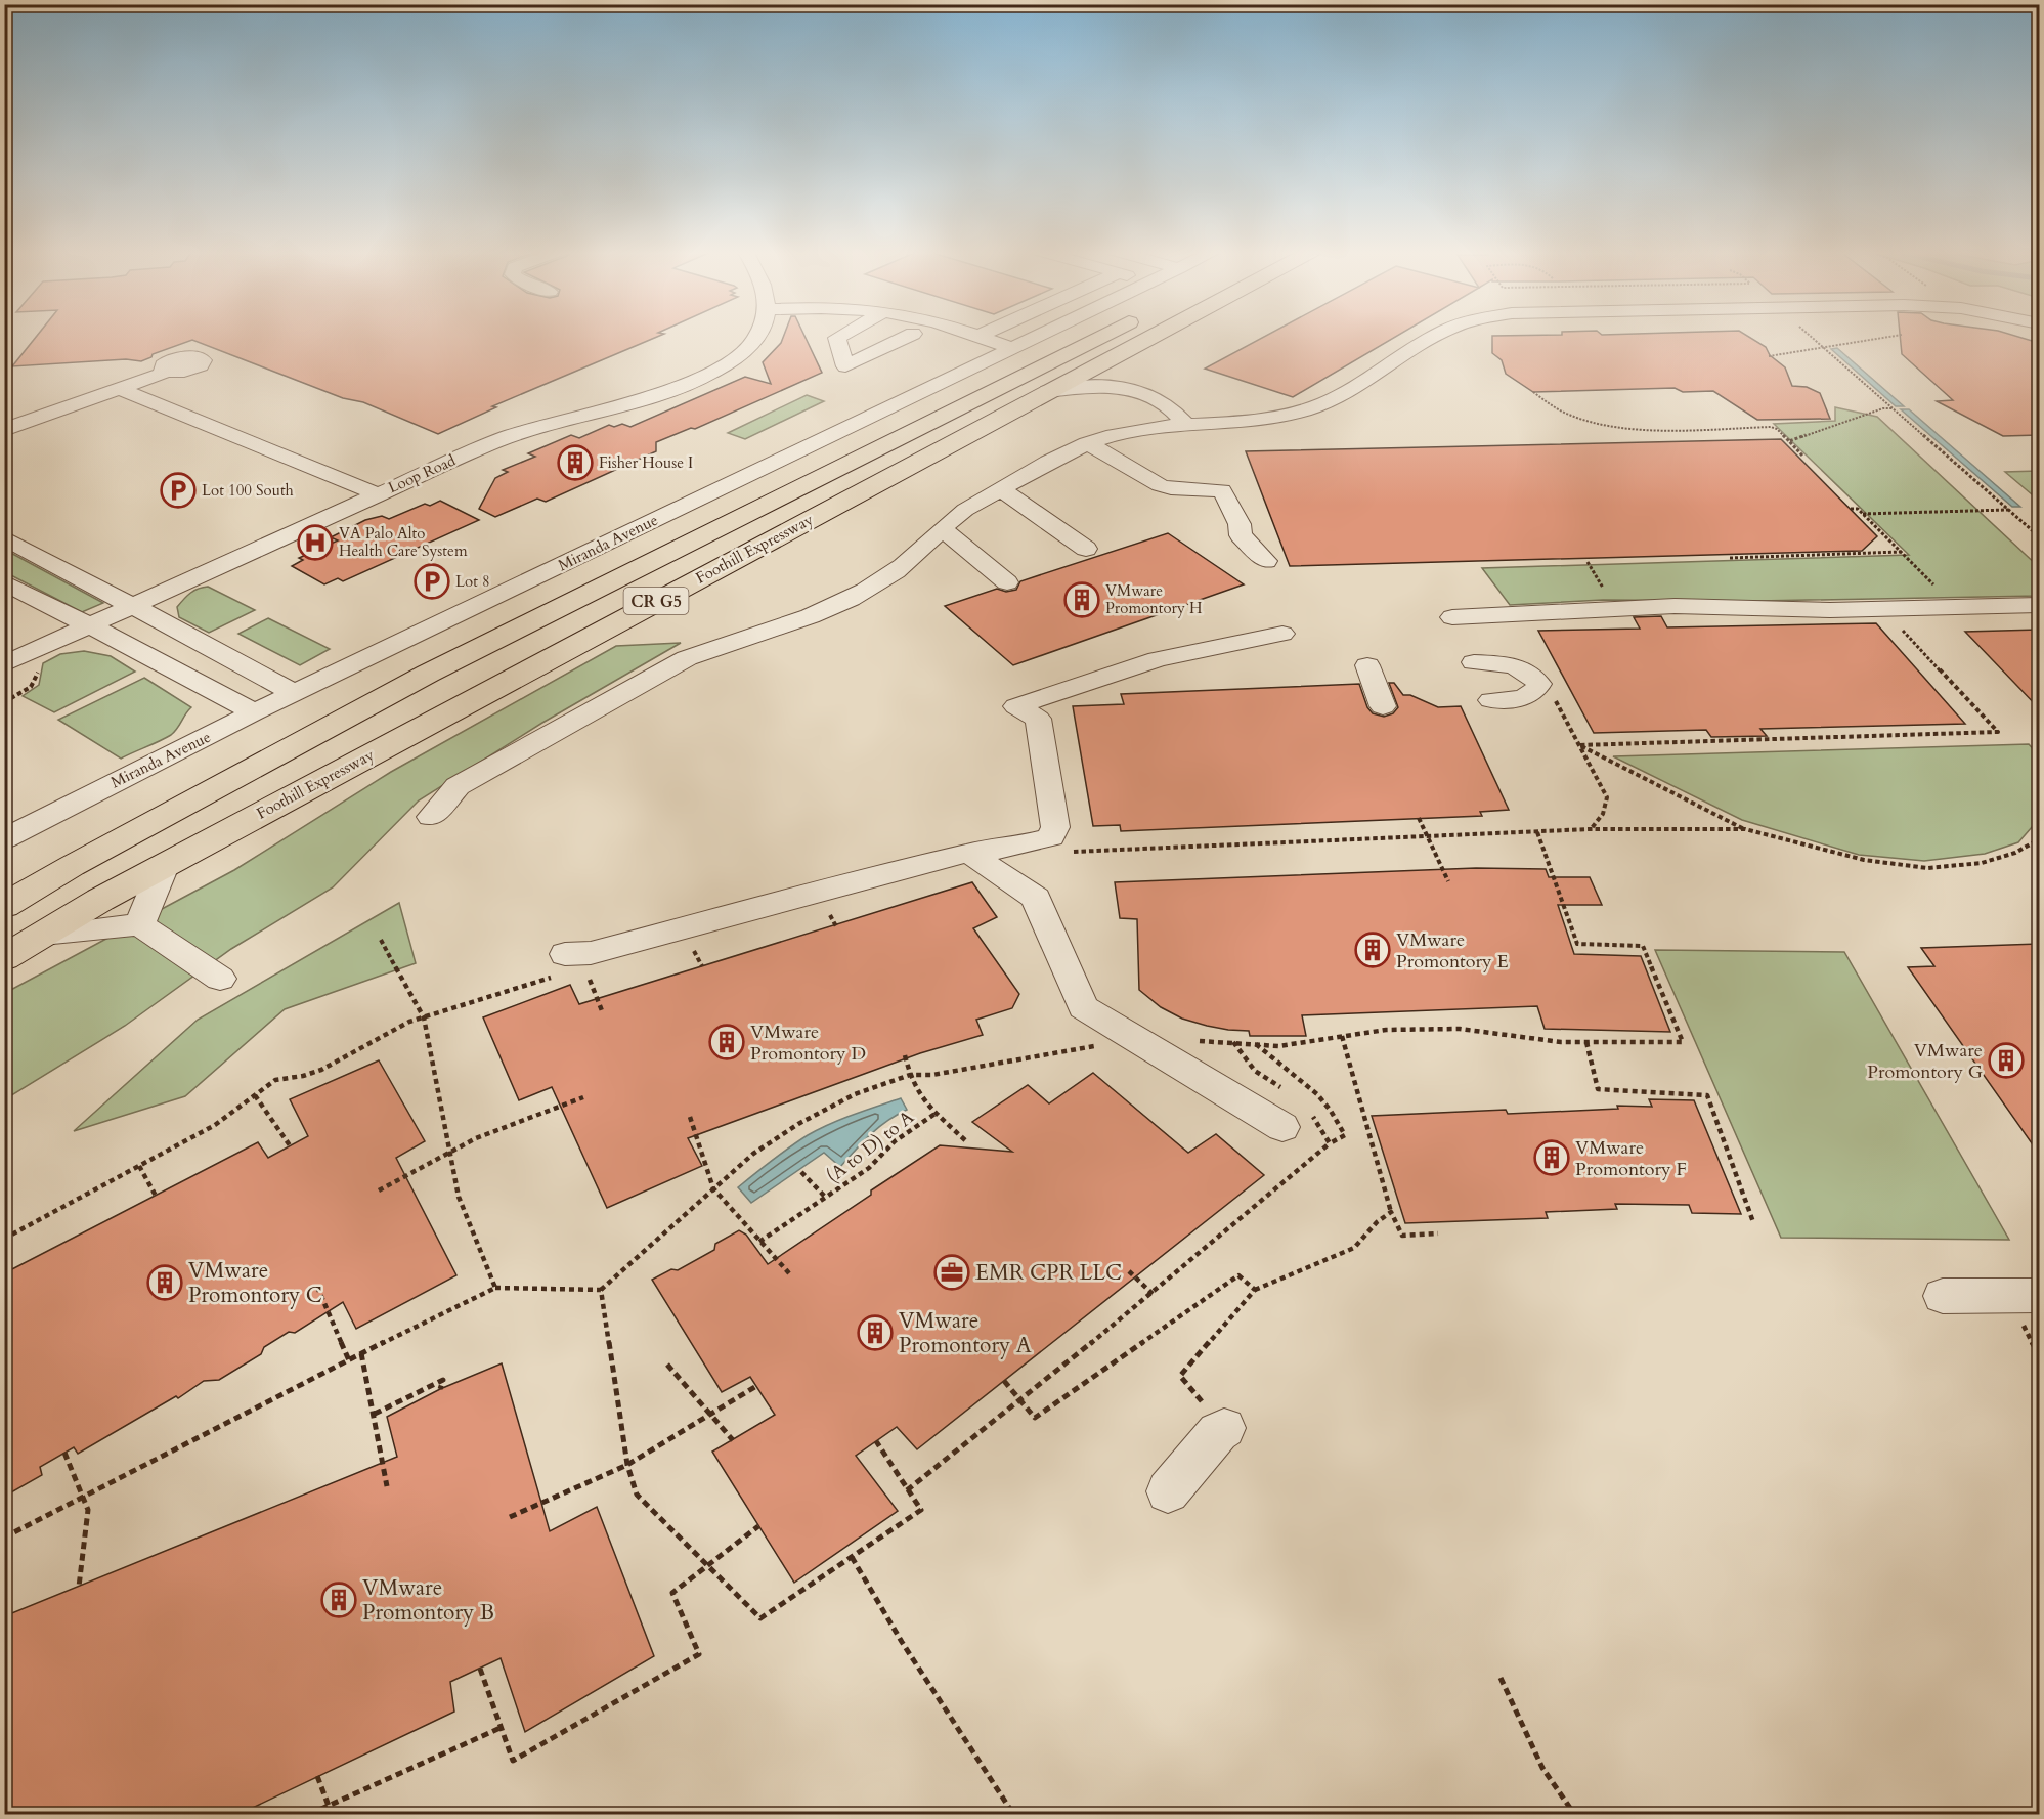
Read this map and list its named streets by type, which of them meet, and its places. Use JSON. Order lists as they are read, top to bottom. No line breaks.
{"streets":{"highway":["Foothill Expressway","CR G5"],"street":["Loop Road","Miranda Avenue"],"path":["(A to D) to A"]},"places":{"building":["Fisher House I","VMware Promontory H","VMware Promontory E","VMware Promontory D","VMware Promontory G","VMware Promontory F","VMware Promontory C","VMware Promontory A","VMware Promontory B"],"parking":["Lot 100 South","Lot 8"],"hospital":["VA Palo Alto Health Care System"],"office":["EMR CPR LLC"]}}
